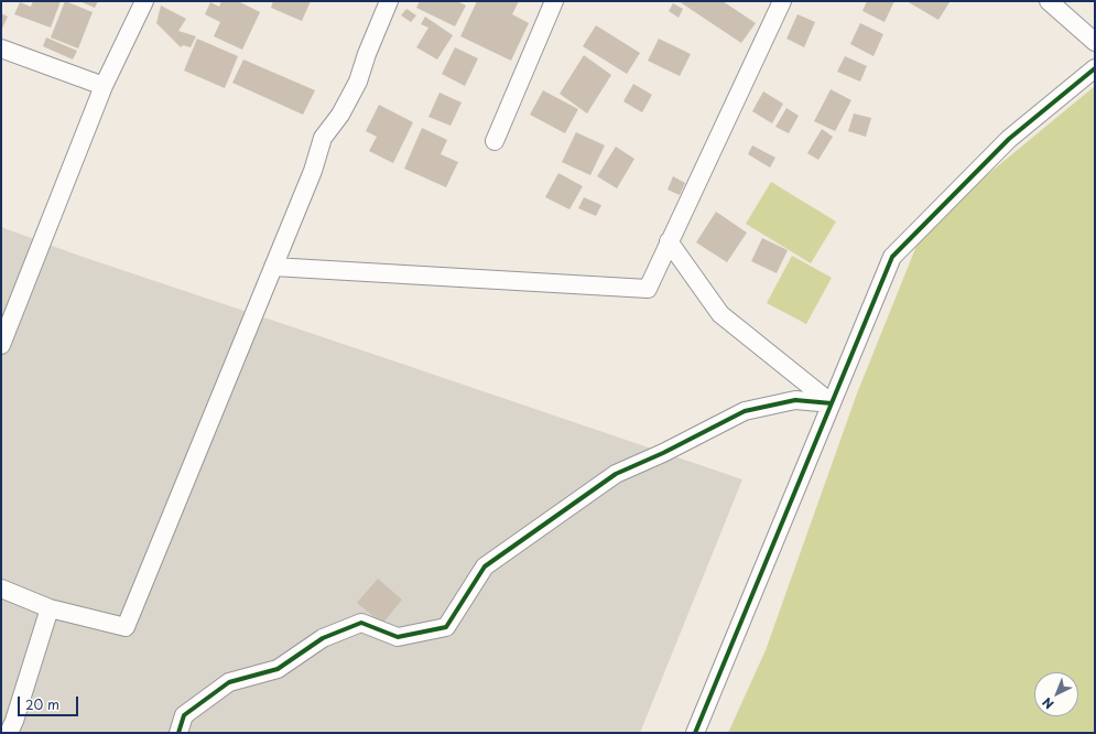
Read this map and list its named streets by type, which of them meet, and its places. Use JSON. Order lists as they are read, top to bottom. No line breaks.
{"scale_bar":"20 m","north":"bottom left"}
